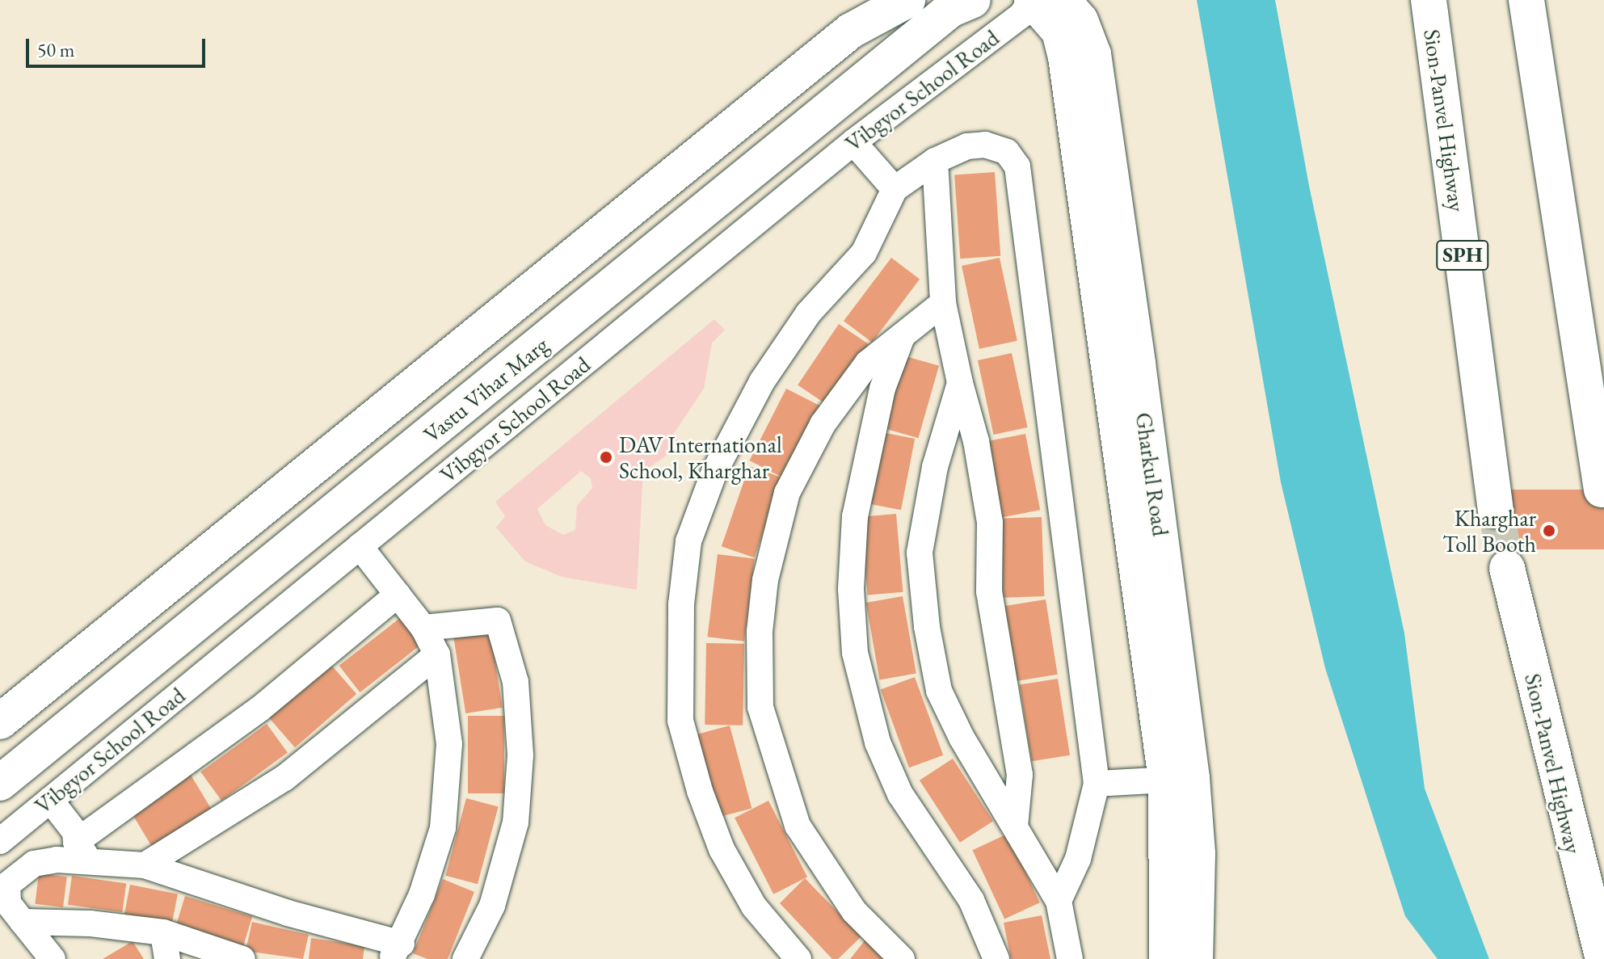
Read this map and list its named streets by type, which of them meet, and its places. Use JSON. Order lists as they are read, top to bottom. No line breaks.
{"streets":{"main road":["Sion-Panvel Highway","SPH","Vastu Vihar Marg","Gharkul Road"],"street":["Vibgyor School Road"]},"crossings":[["Vibgyor School Road","Gharkul Road"]],"places":["DAV International School, Kharghar","Kharghar Toll Booth"],"scale_bar":"50 m"}
